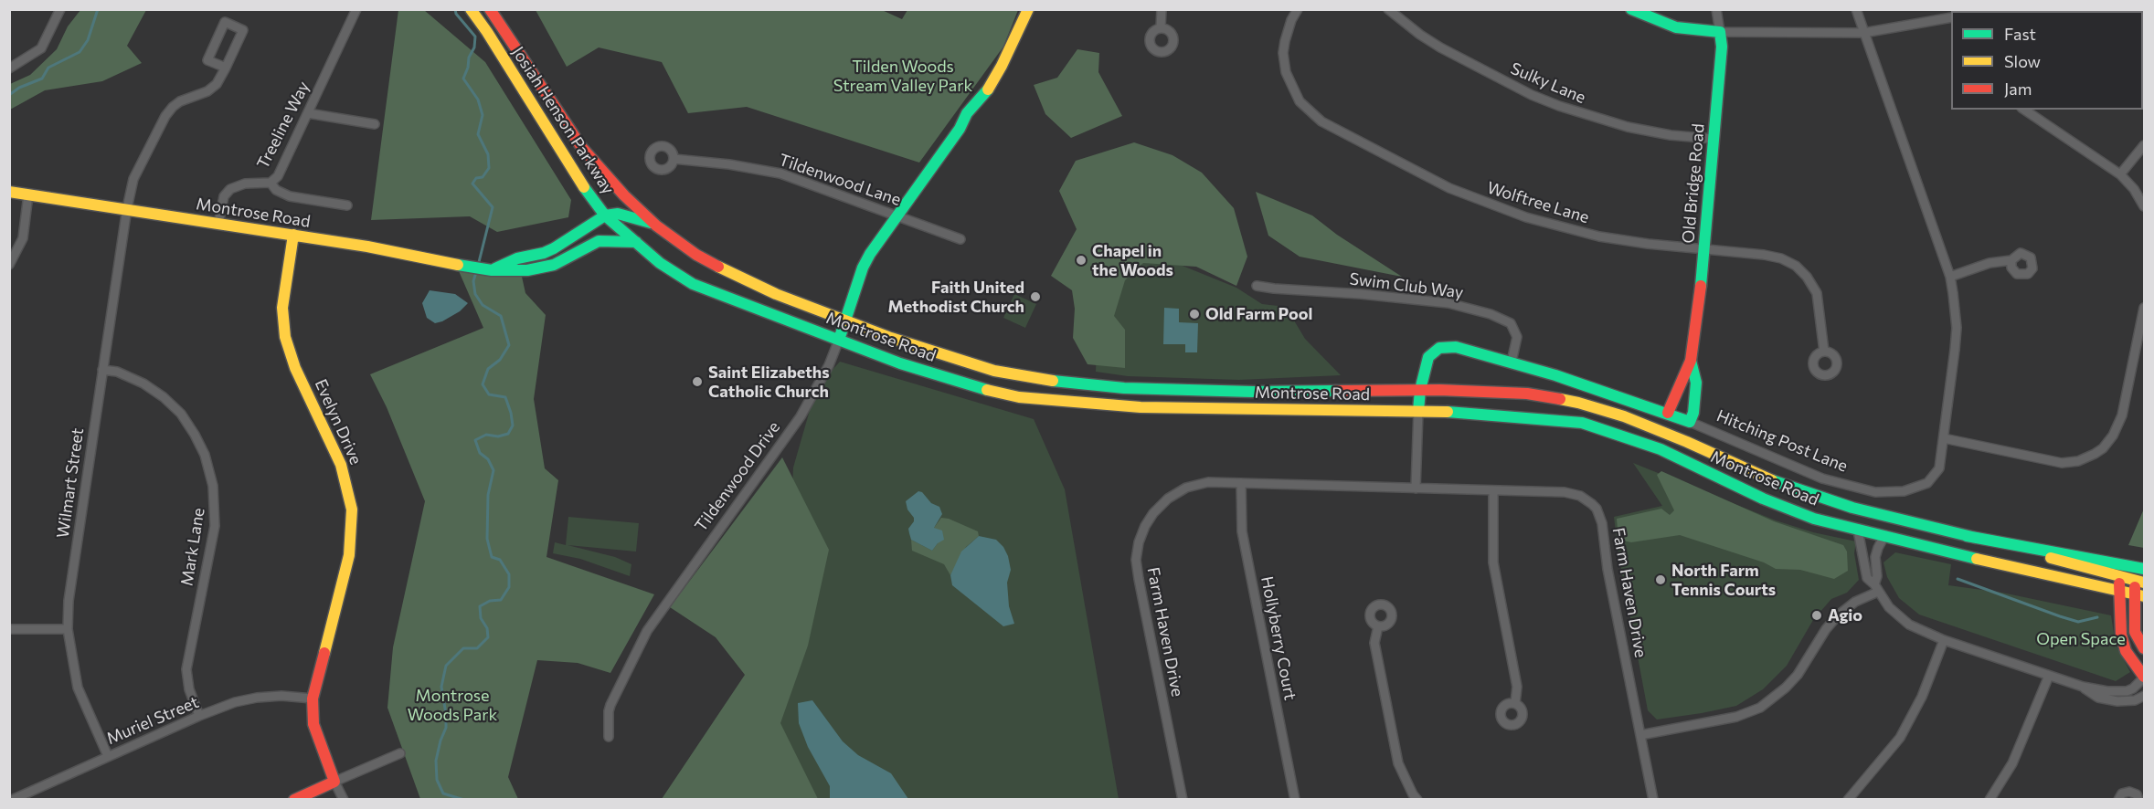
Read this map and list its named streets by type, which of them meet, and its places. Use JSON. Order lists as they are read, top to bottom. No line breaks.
{"streets":{"main road":["Josiah Henson Parkway","Old Bridge Road","Montrose Road","Evelyn Drive","Hitching Post Lane","Tildenwood Drive"],"street":["Sulky Lane","Treeline Way","Tildenwood Lane","Wolftree Lane","Swim Club Way","Wilmart Street","Mark Lane","Farm Haven Drive","Hollyberry Court","Muriel Street"]},"crossings":[["Sulky Lane","Old Bridge Road"],["Josiah Henson Parkway","Montrose Road"],["Treeline Way","Montrose Road"],["Tildenwood Lane","Tildenwood Drive"],["Old Bridge Road","Wolftree Lane"],["Old Bridge Road","Hitching Post Lane"],["Montrose Road","Evelyn Drive"],["Montrose Road","Hitching Post Lane"],["Montrose Road","Tildenwood Drive"],["Montrose Road","Wilmart Street"],["Swim Club Way","Hitching Post Lane"],["Evelyn Drive","Muriel Street"],["Wilmart Street","Mark Lane"],["Wilmart Street","Muriel Street"],["Mark Lane","Muriel Street"],["Farm Haven Drive","Hollyberry Court"]],"parks":["Tilden Woods Stream Valley Park","Open Space","Montrose Woods Park"],"places":["Chapel in the Woods","Faith United Methodist Church","Old Farm Pool","Saint Elizabeths Catholic Church","North Farm Tennis Courts","Agio"],"legend":["Fast","Slow","Jam"]}
